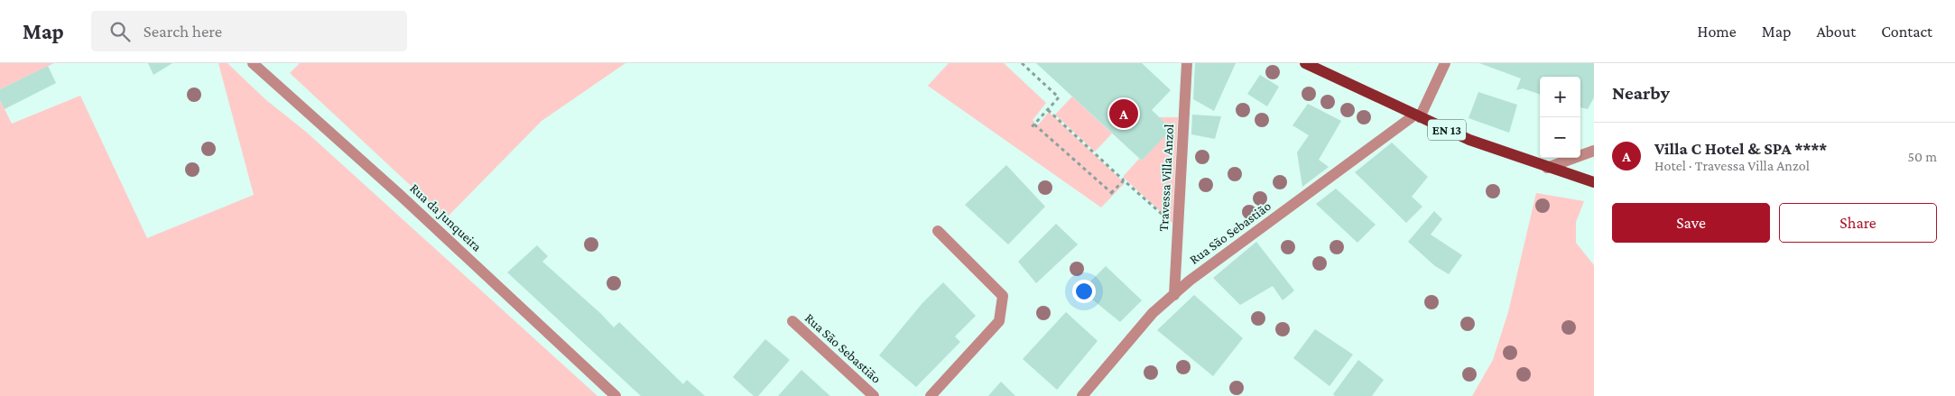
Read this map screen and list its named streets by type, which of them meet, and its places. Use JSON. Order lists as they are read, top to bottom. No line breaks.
{"streets":{"main road":["EN 13"],"street":["Travessa Villa Anzol","Rua da Junqueira","Rua São Sebastião"]},"crossings":[["EN 13","Rua São Sebastião"],["Travessa Villa Anzol","Rua São Sebastião"]],"page":{"header":"Map","search":"Search here","nav":["Home","Map","About","Contact"],"heading":"Nearby","map_buttons":["+","−"],"pins":"A","list":[{"mark":"A","name":"Villa C Hotel & SPA ****","note":"Hotel · Travessa Villa Anzol","value":"50 m"}],"buttons":["Save","Share"]}}
